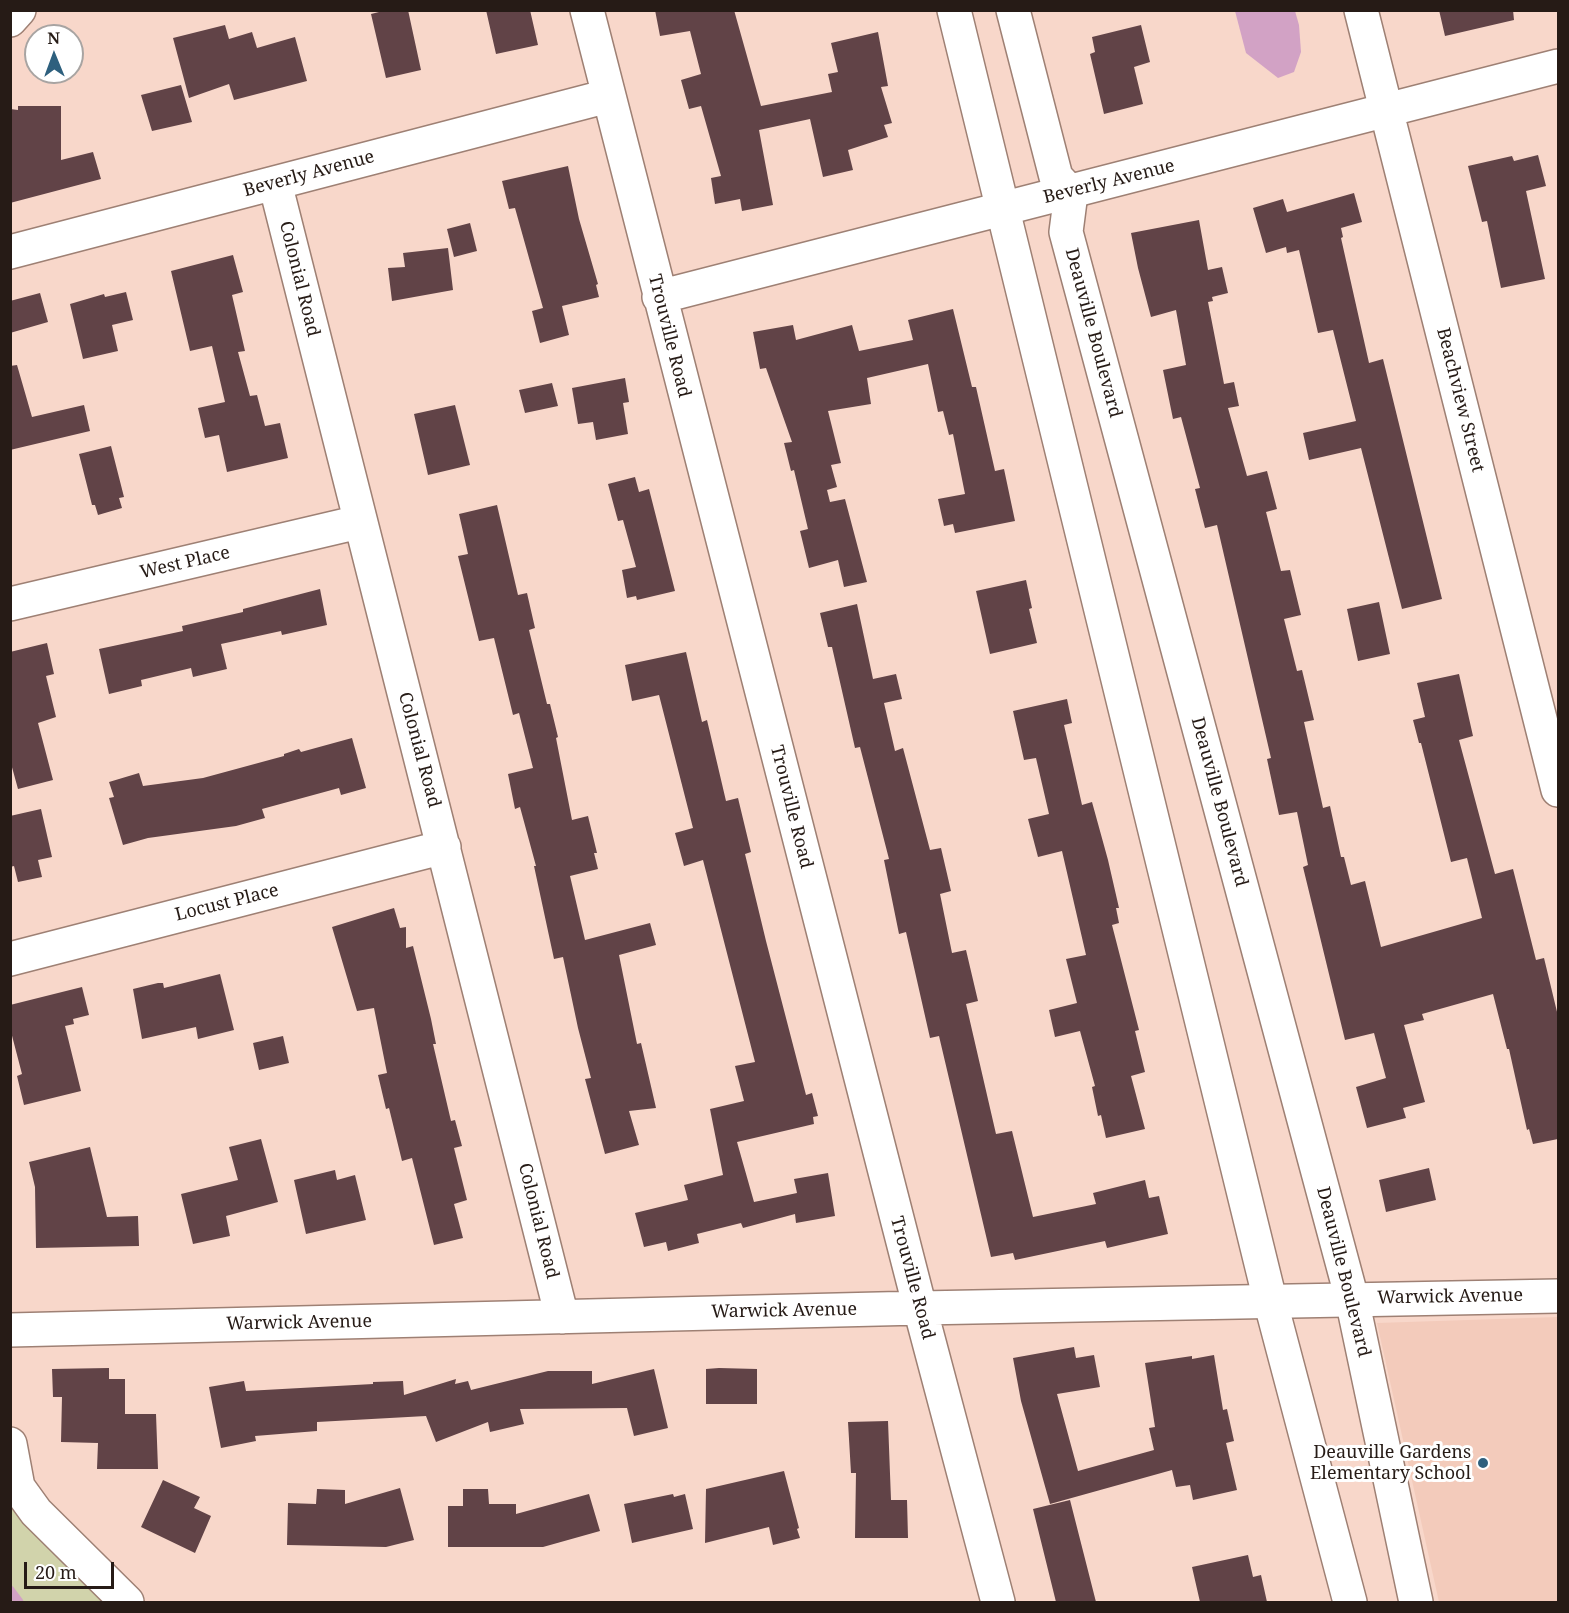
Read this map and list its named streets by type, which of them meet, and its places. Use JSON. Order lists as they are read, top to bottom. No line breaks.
{"streets":{"street":["Beverly Avenue","Colonial Road","Deauville Boulevard","Trouville Road","Beachview Street","West Place","Locust Place","Warwick Avenue"]},"crossings":[["Beverly Avenue","Colonial Road"],["Beverly Avenue","Deauville Boulevard"],["Beverly Avenue","Trouville Road"],["Beverly Avenue","Beachview Street"],["Colonial Road","West Place"],["Colonial Road","Locust Place"],["Colonial Road","Warwick Avenue"],["Deauville Boulevard","Warwick Avenue"],["Trouville Road","Warwick Avenue"]],"places":["Deauville Gardens Elementary School"],"scale_bar":"20 m","north":"top"}
